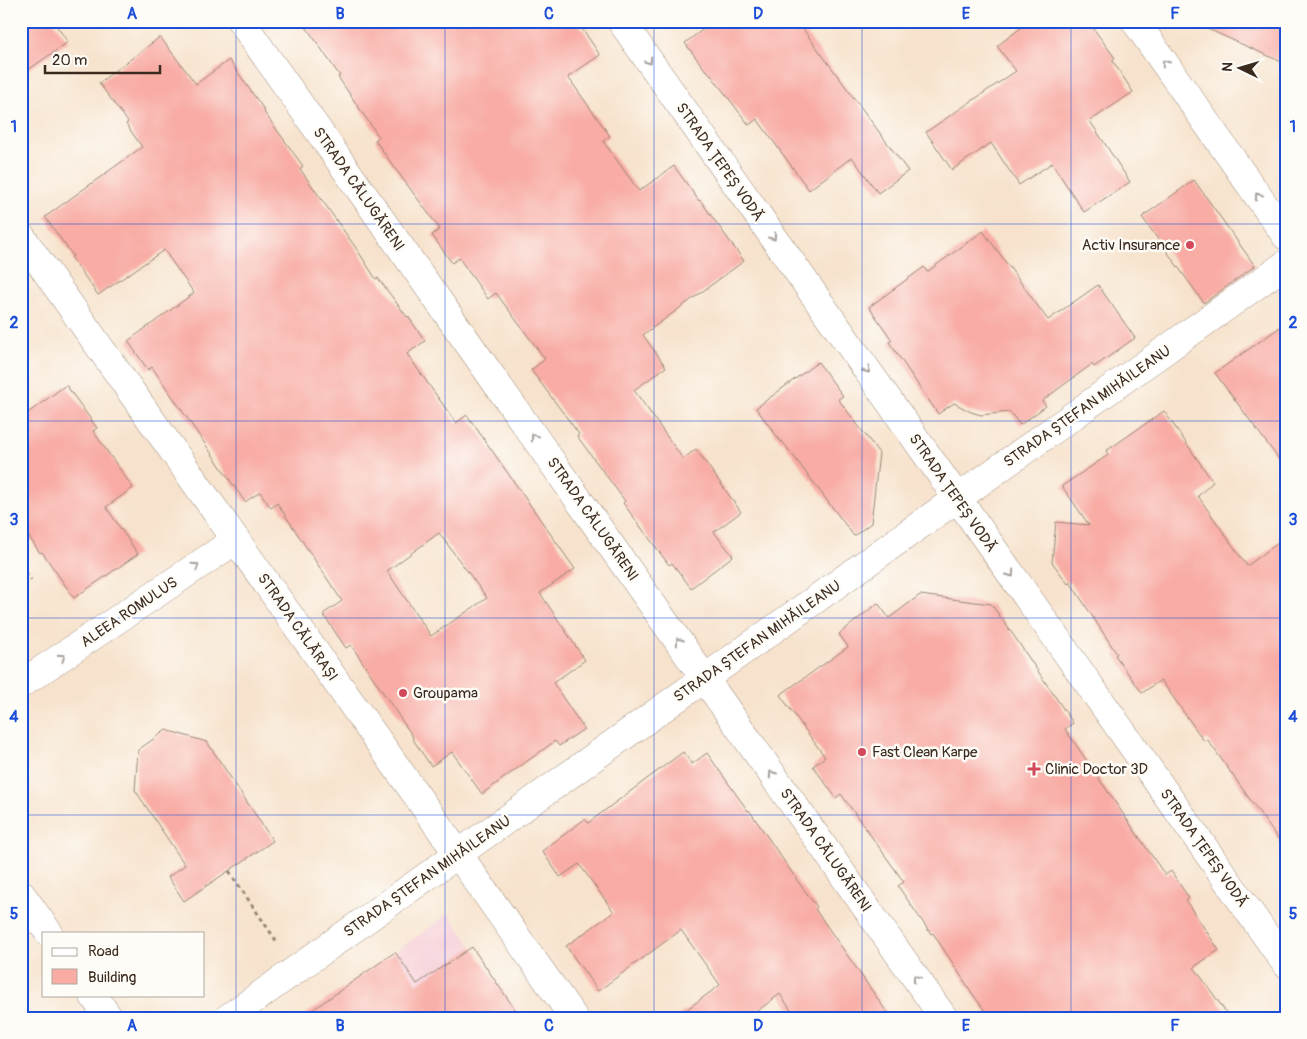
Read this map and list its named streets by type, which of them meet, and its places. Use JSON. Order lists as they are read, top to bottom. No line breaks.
{"streets":{"street":["STRADA ȚEPEȘ VODĂ","STRADA CĂLUGĂRENI","STRADA ȘTEFAN MIHĂILEANU","ALEEA ROMULUS","STRADA CĂLĂRAȘI"]},"crossings":[["STRADA ȚEPEȘ VODĂ","STRADA ȘTEFAN MIHĂILEANU"],["STRADA CĂLUGĂRENI","STRADA ȘTEFAN MIHĂILEANU"],["STRADA ȘTEFAN MIHĂILEANU","STRADA CĂLĂRAȘI"],["ALEEA ROMULUS","STRADA CĂLĂRAȘI"]],"one_way":["STRADA ȚEPEȘ VODĂ","STRADA CĂLUGĂRENI","ALEEA ROMULUS"],"places":{"other":["Activ Insurance","Groupama","Fast Clean Karpe"],"health":["Clinic Doctor 3D"]},"legend":["Road","Building"],"scale_bar":"20 m","north":"left","grid":{"columns":["A","B","C","D","E","F"],"rows":["1","2","3","4","5"]}}
